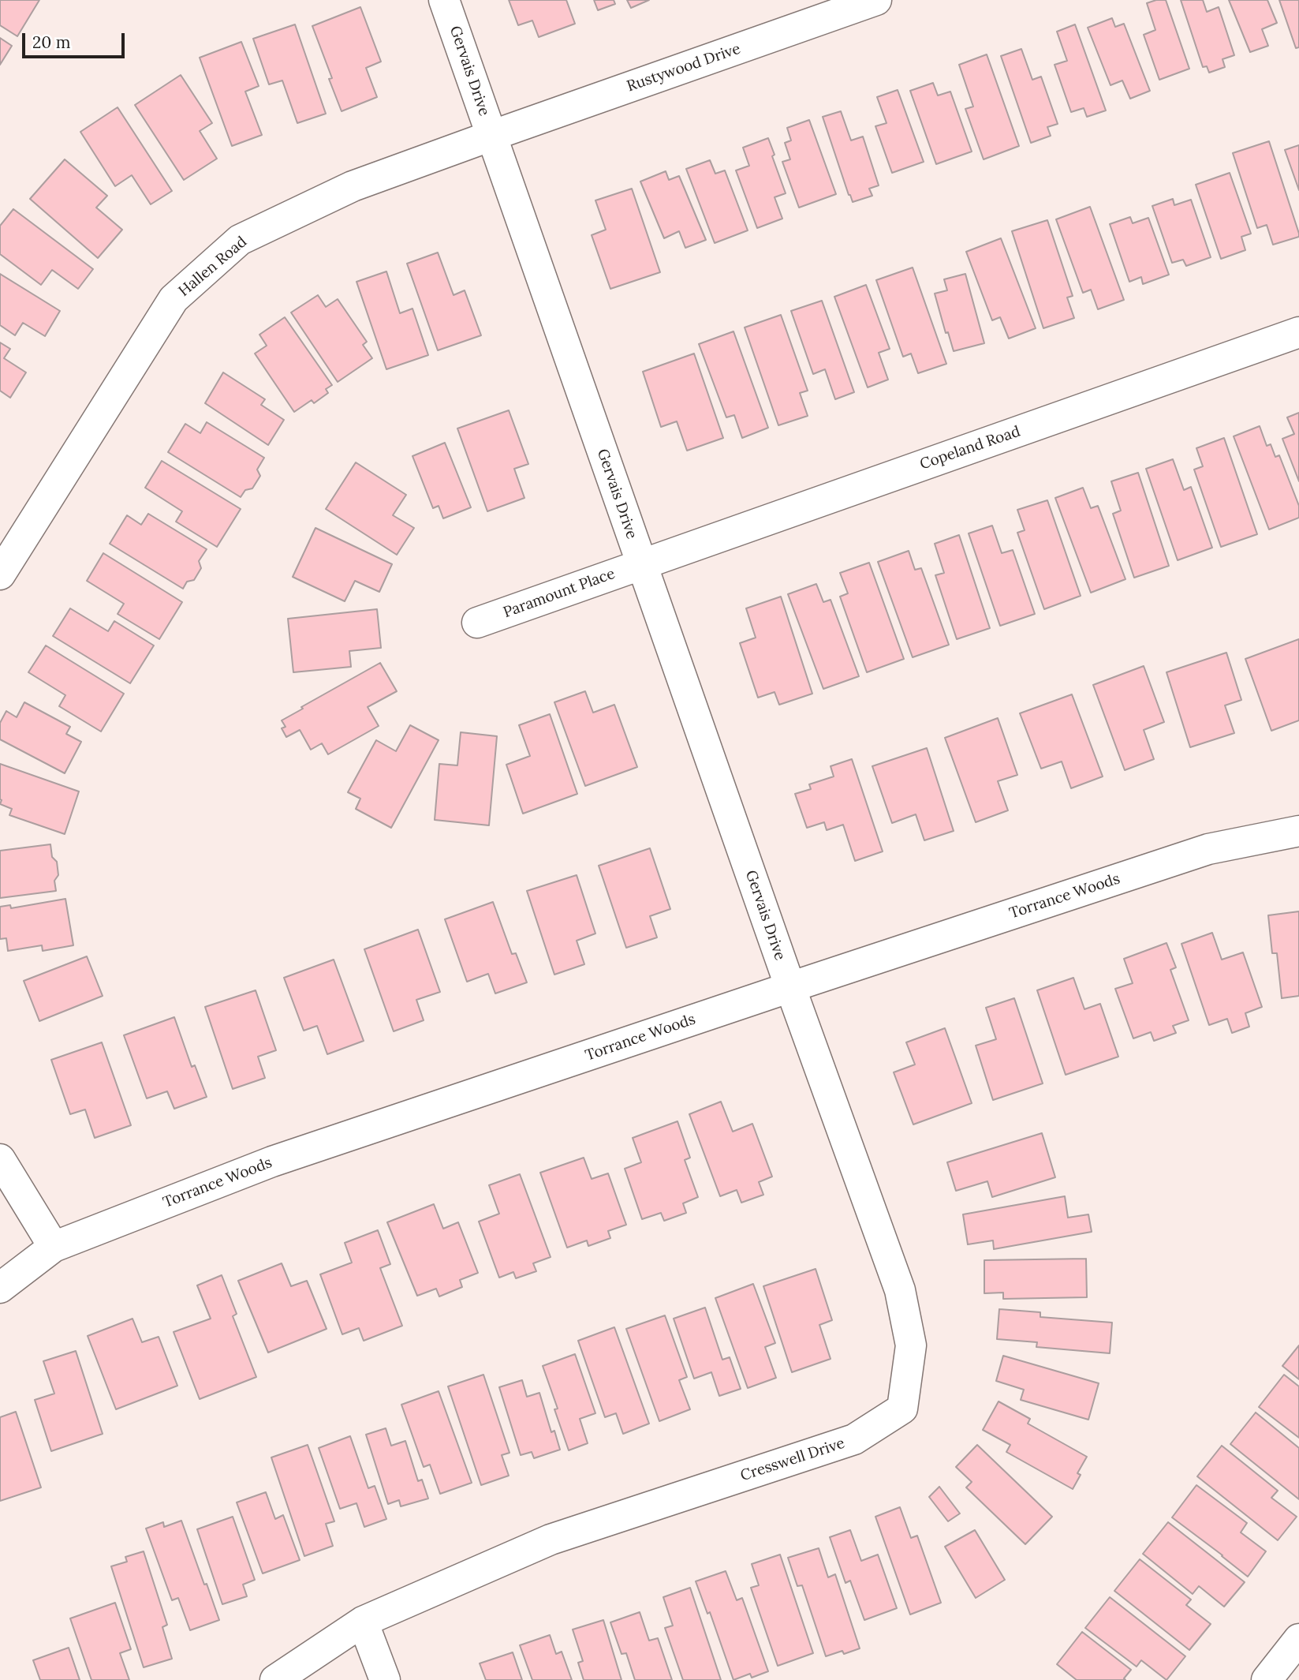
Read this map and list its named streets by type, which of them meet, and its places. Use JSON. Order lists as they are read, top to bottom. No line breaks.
{"streets":{"street":["Rustywood Drive","Gervais Drive","Hallen Road","Copeland Road","Paramount Place","Torrance Woods","Cresswell Drive"]},"crossings":[["Rustywood Drive","Gervais Drive"],["Rustywood Drive","Hallen Road"],["Gervais Drive","Hallen Road"],["Gervais Drive","Copeland Road"],["Gervais Drive","Paramount Place"],["Gervais Drive","Torrance Woods"],["Gervais Drive","Cresswell Drive"],["Copeland Road","Paramount Place"],["Torrance Woods","Cresswell Drive"]],"scale_bar":"20 m"}
